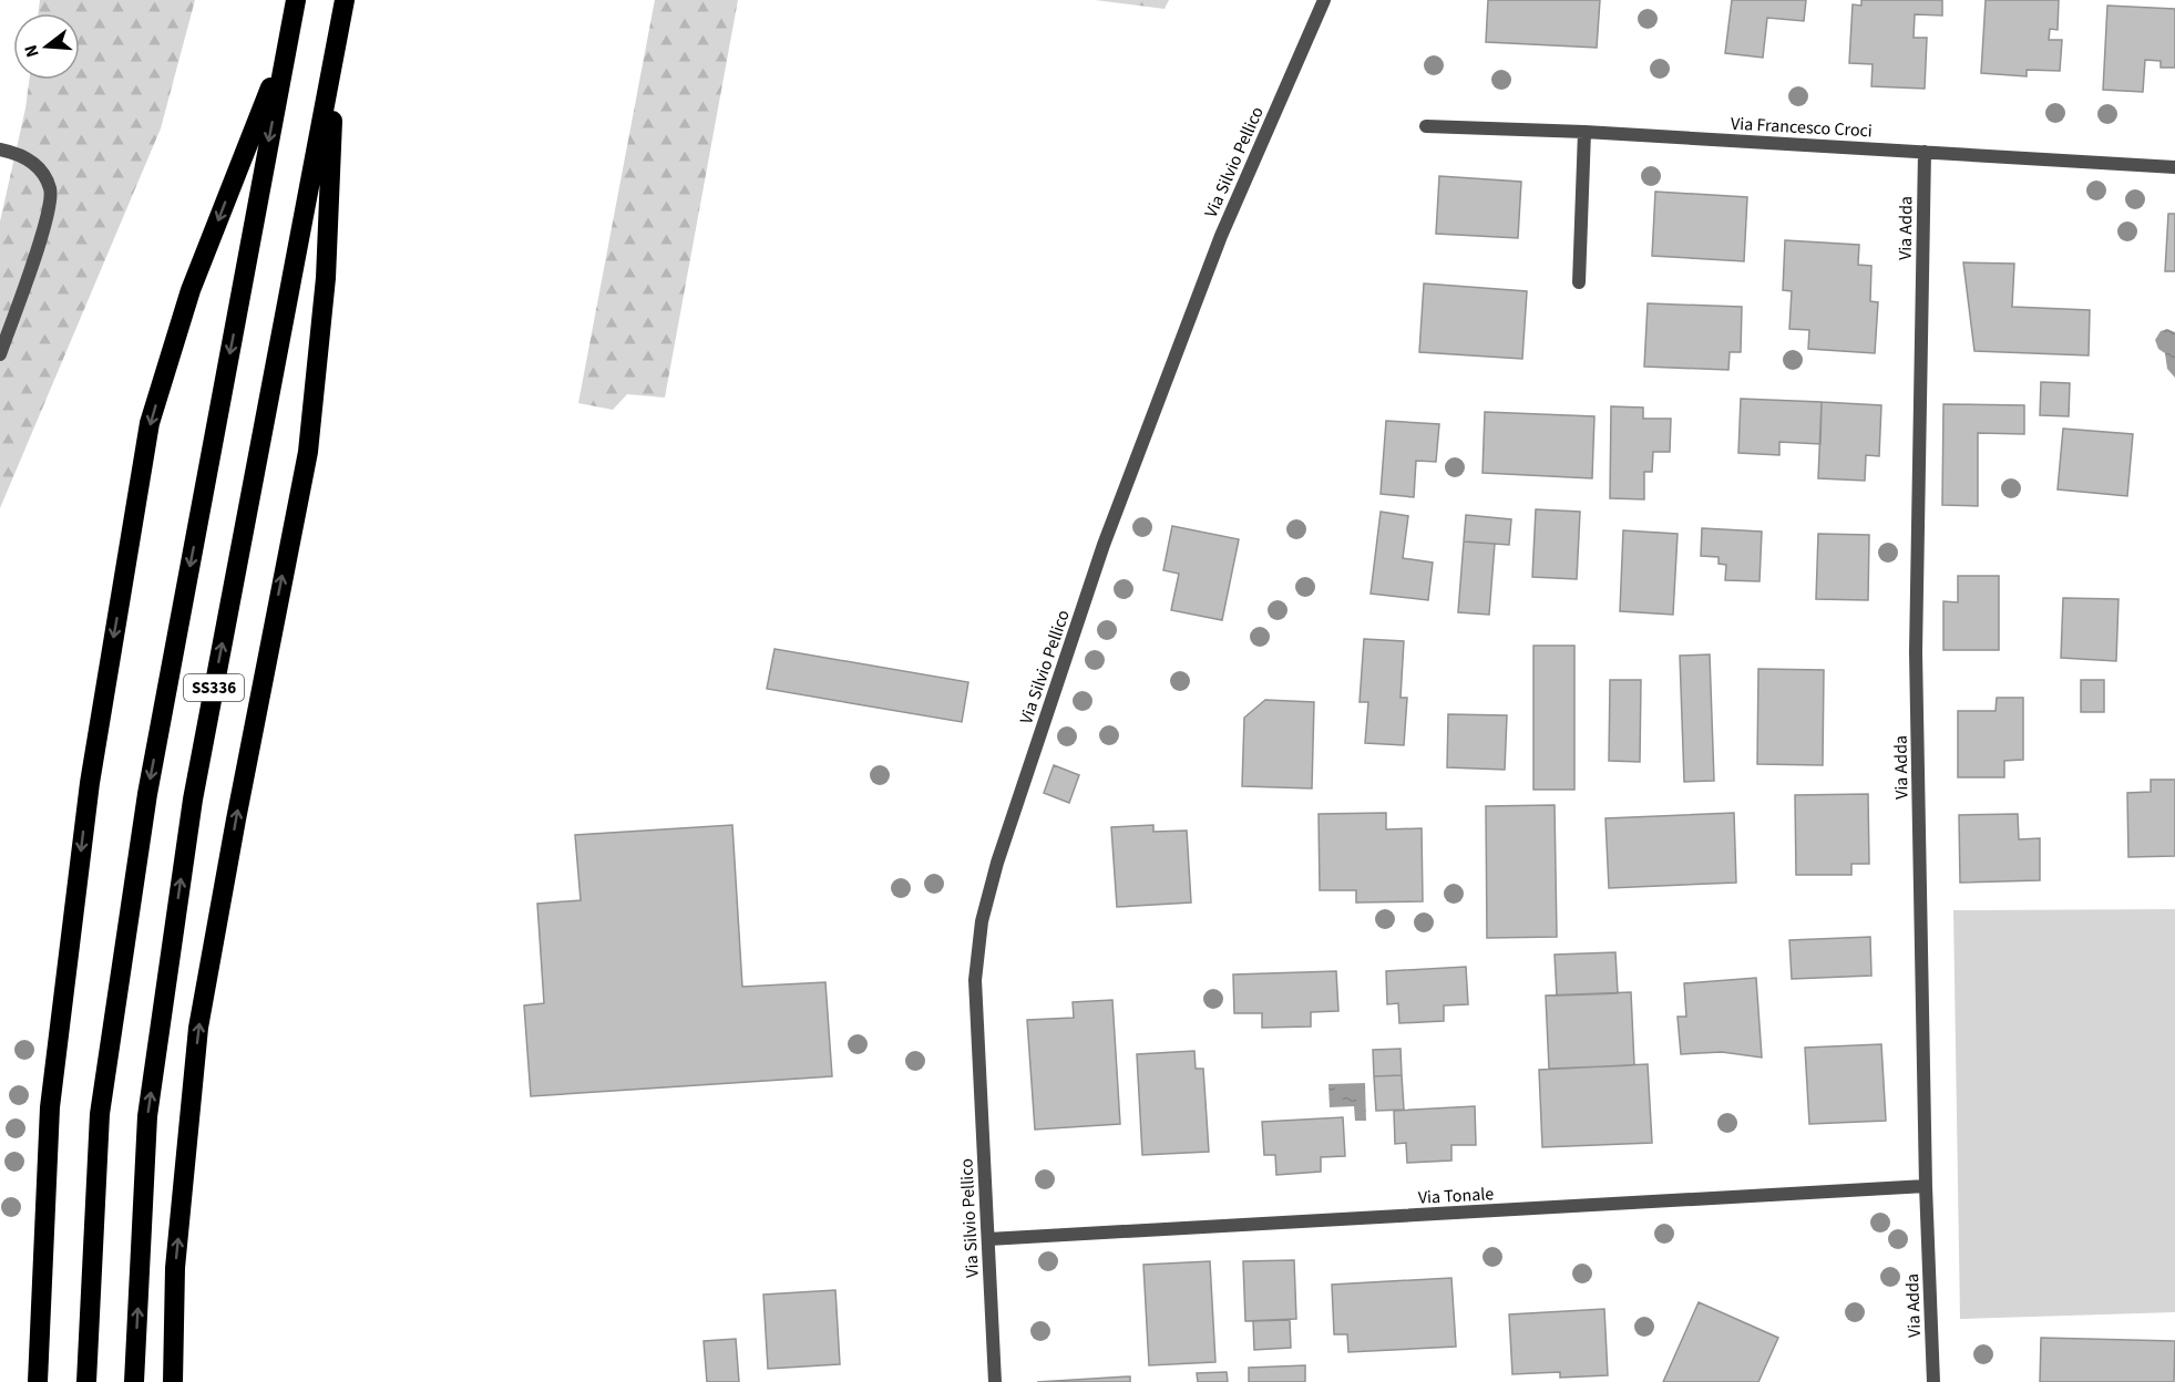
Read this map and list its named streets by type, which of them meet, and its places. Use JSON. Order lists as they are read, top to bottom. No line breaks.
{"streets":{"highway":["SS336"],"street":["Via Francesco Croci","Via Silvio Pellico","Via Adda","Via Tonale"]},"crossings":[["Via Francesco Croci","Via Adda"],["Via Silvio Pellico","Via Tonale"],["Via Adda","Via Tonale"]],"north":"left"}
